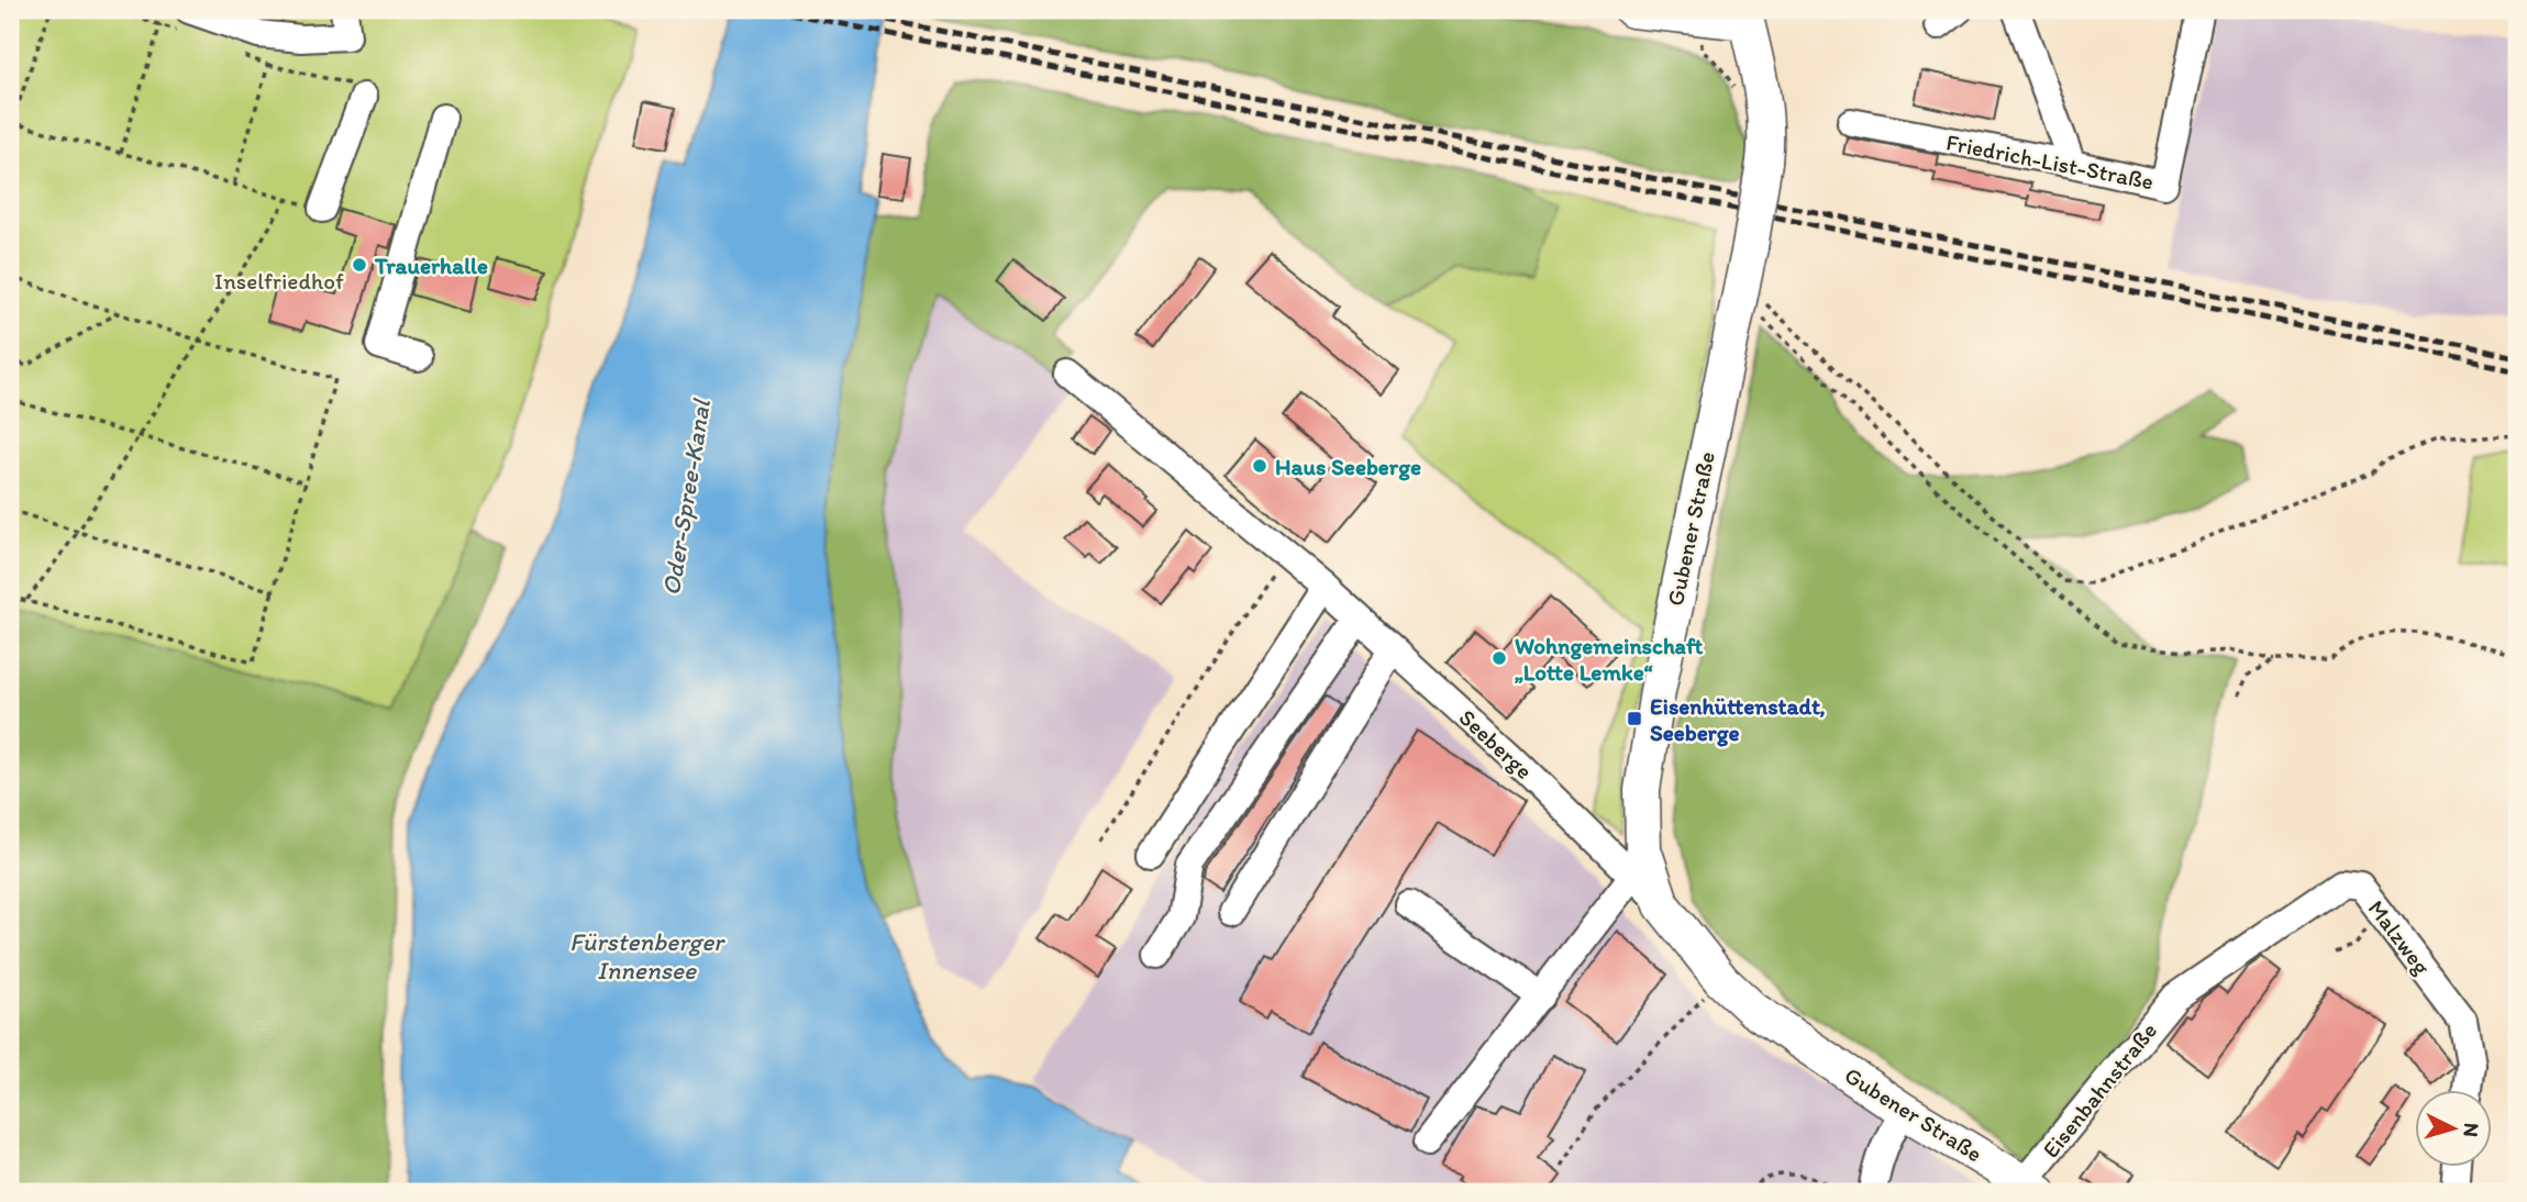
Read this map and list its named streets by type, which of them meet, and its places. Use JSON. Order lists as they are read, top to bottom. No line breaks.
{"streets":{"main road":["Gubener Straße"],"street":["Friedrich-List-Straße","Seeberge","Malzweg","Eisenbahnstraße"]},"crossings":[["Gubener Straße","Seeberge"],["Gubener Straße","Eisenbahnstraße"],["Malzweg","Eisenbahnstraße"]],"water":["Oder-Spree-Kanal","Fürstenberger Innensee"],"parks":["Inselfriedhof"],"places":{"other":["Trauerhalle","Haus Seeberge","Wohngemeinschaft „Lotte Lemke“"],"transit":["Eisenhüttenstadt, Seeberge"]},"north":"right"}
